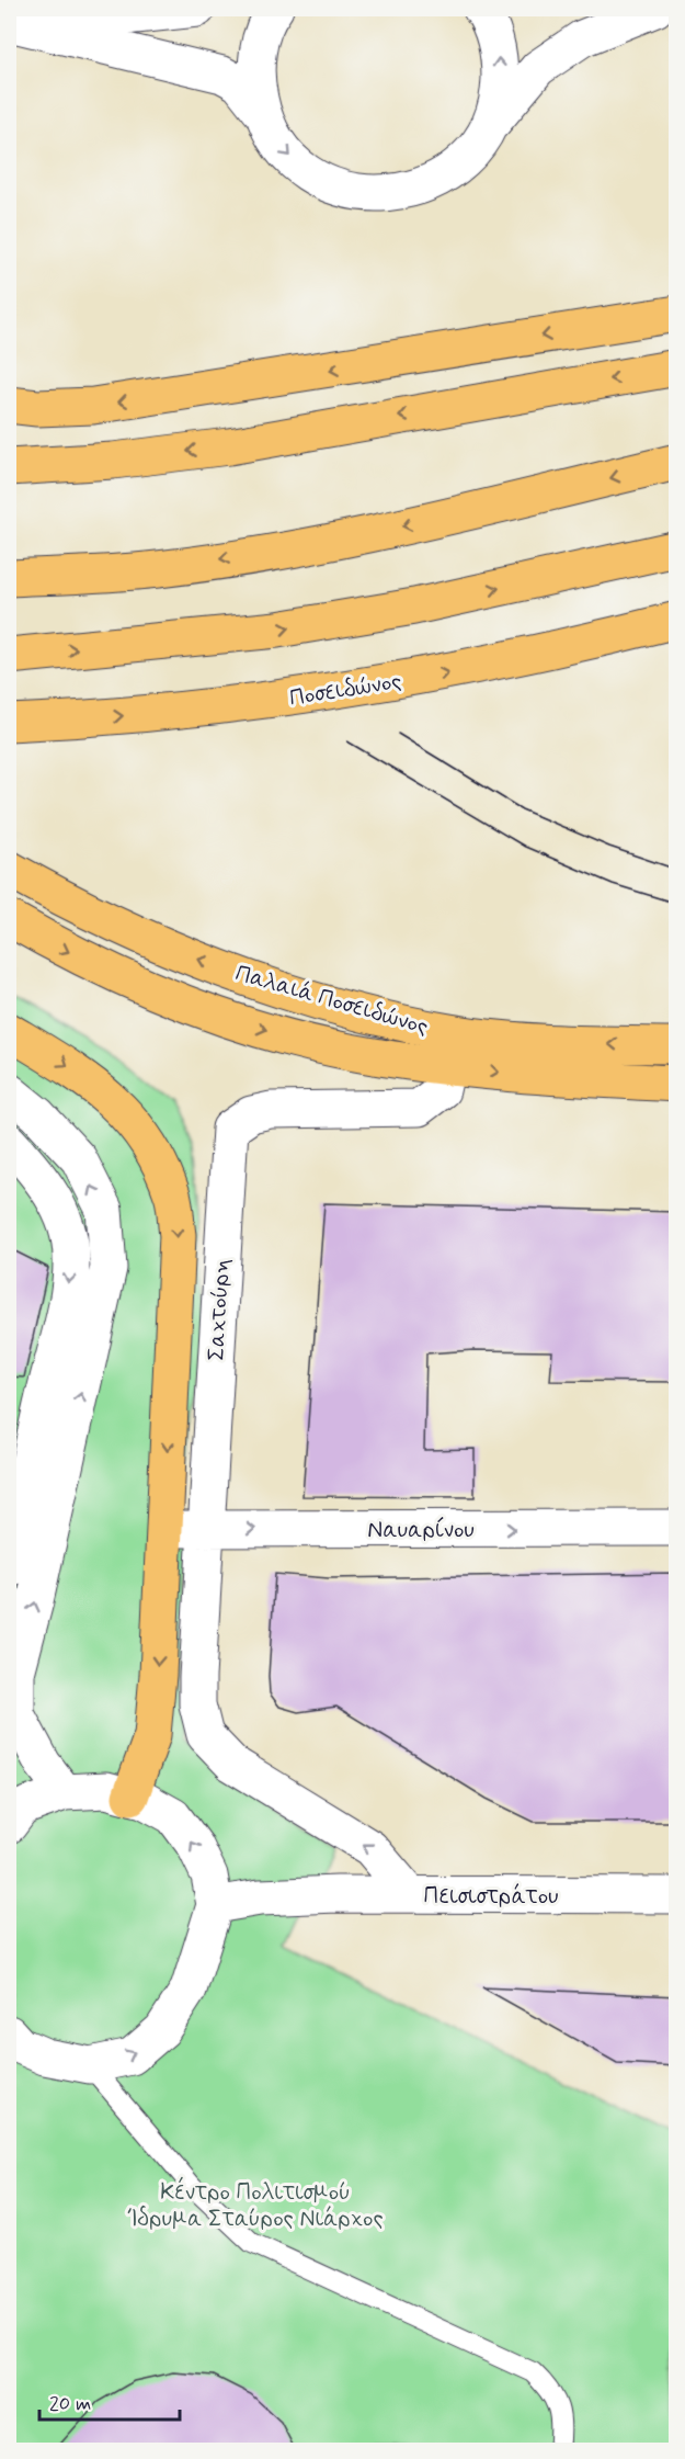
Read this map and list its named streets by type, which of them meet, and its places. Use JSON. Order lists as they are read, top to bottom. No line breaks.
{"streets":{"main road":["Ποσειδώνος","Παλαιά Ποσειδώνος"],"street":["Σαχτούρη","Ναυαρίνου","Πεισιστράτου"]},"crossings":[["Παλαιά Ποσειδώνος","Σαχτούρη"],["Σαχτούρη","Ναυαρίνου"],["Σαχτούρη","Πεισιστράτου"]],"one_way":["Ναυαρίνου"],"parks":["Κέντρο Πολιτισμού Ίδρυμα Σταύρος Νιάρχος"],"scale_bar":"20 m"}
